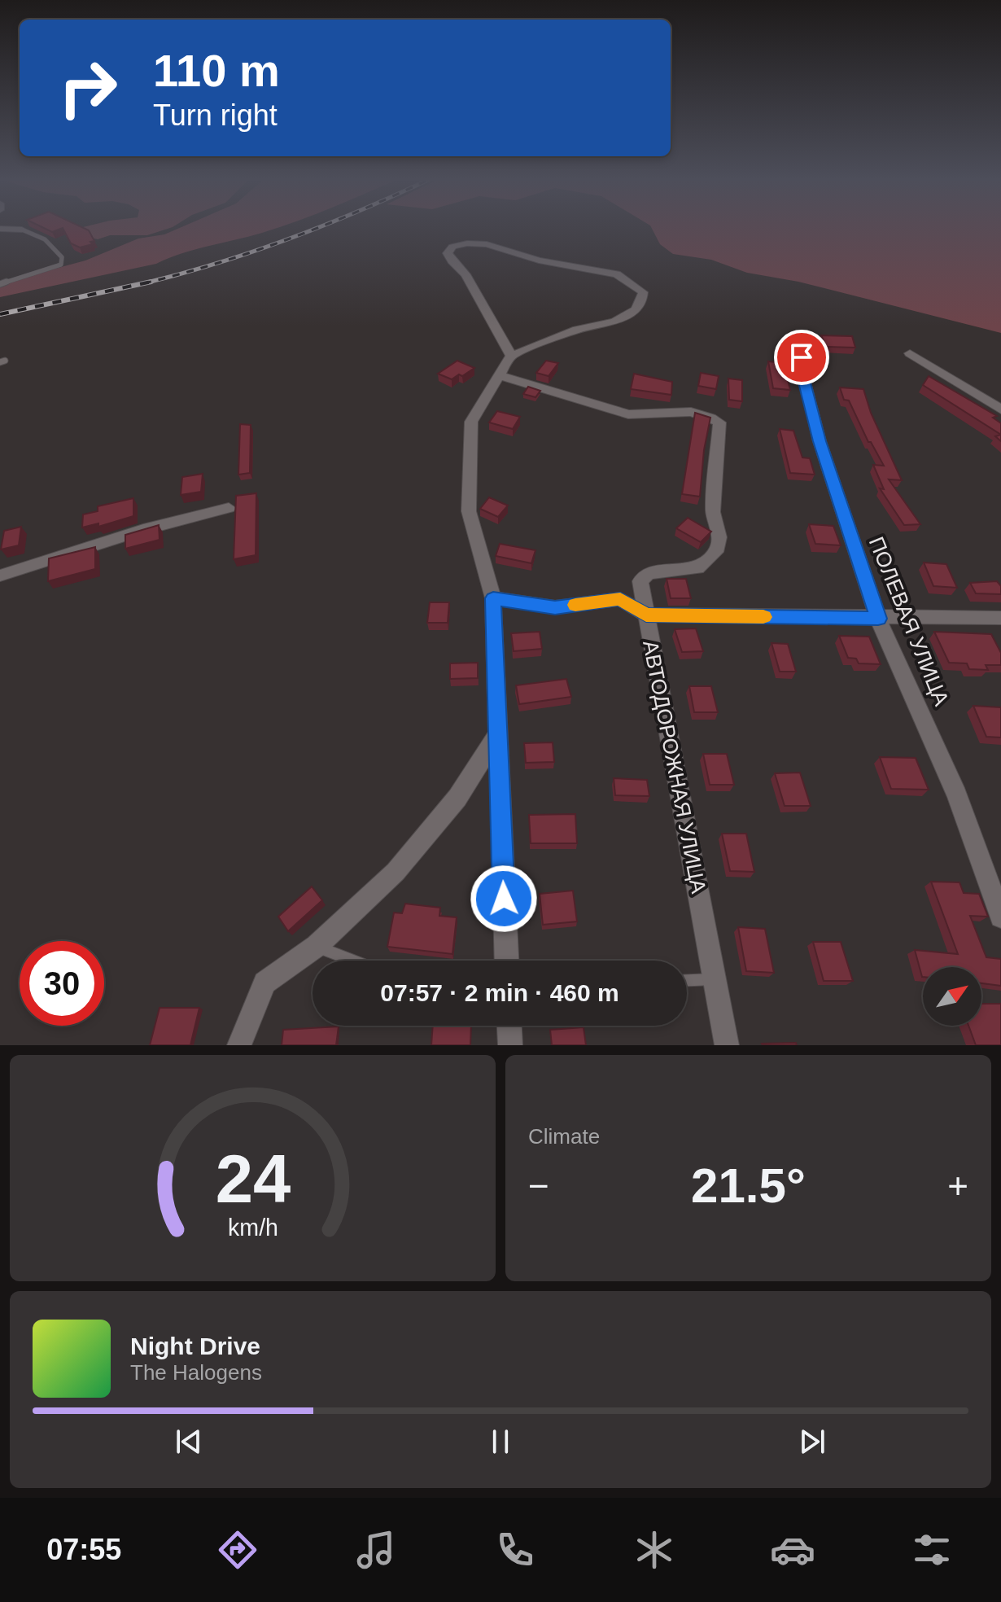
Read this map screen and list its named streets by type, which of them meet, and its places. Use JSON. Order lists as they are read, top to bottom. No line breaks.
{"streets":{"street":["ПОЛЕВАЯ УЛИЦА","АВТОДОРОЖНАЯ УЛИЦА"]},"north":"top right","page":{"turn":["110 m","Turn right"],"limit":"30","trip":"07:57 · 2 min · 460 m","tile":"Climate","heat":["−","21.5°","+"],"song":["Night Drive","The Halogens"],"tabs":"07:55","gauge":["24","km/h"]}}
